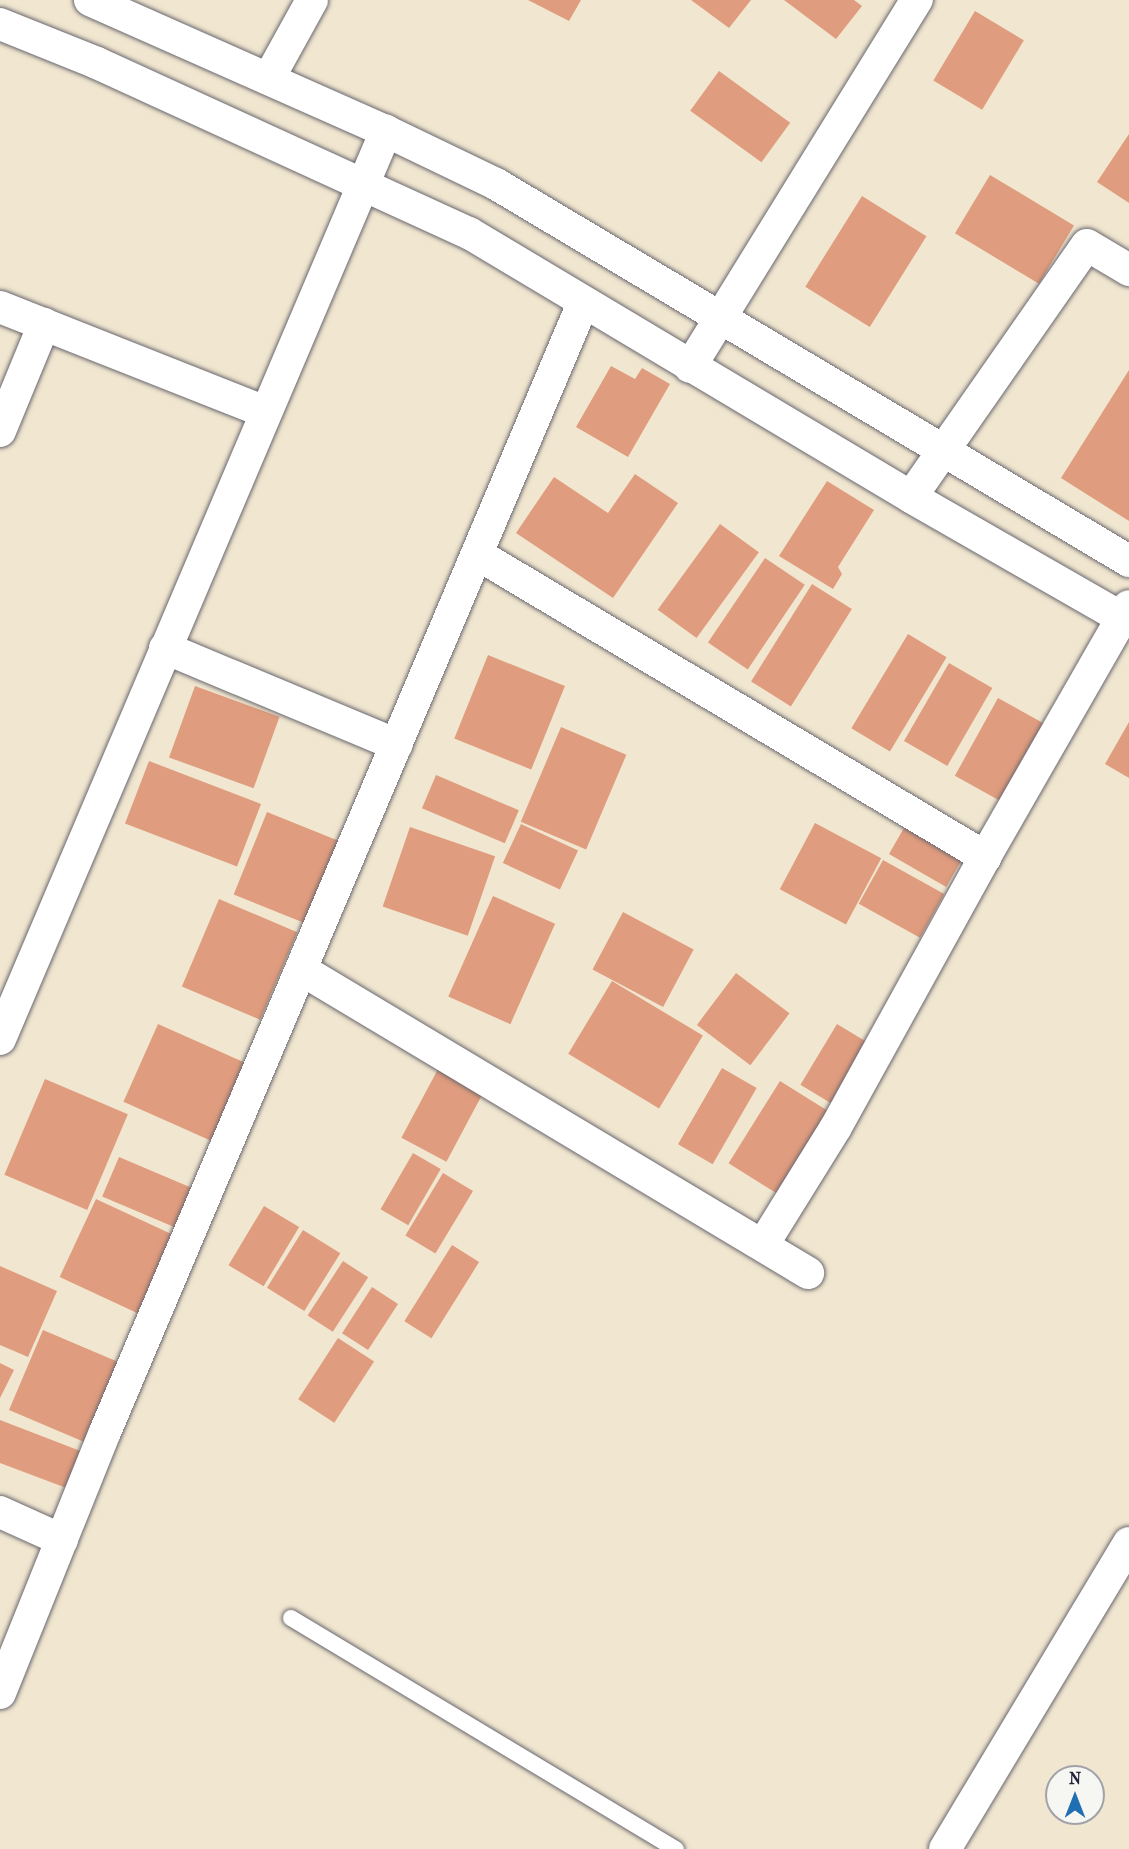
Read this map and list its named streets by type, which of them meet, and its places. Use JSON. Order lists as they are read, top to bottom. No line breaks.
{"north":"top"}
